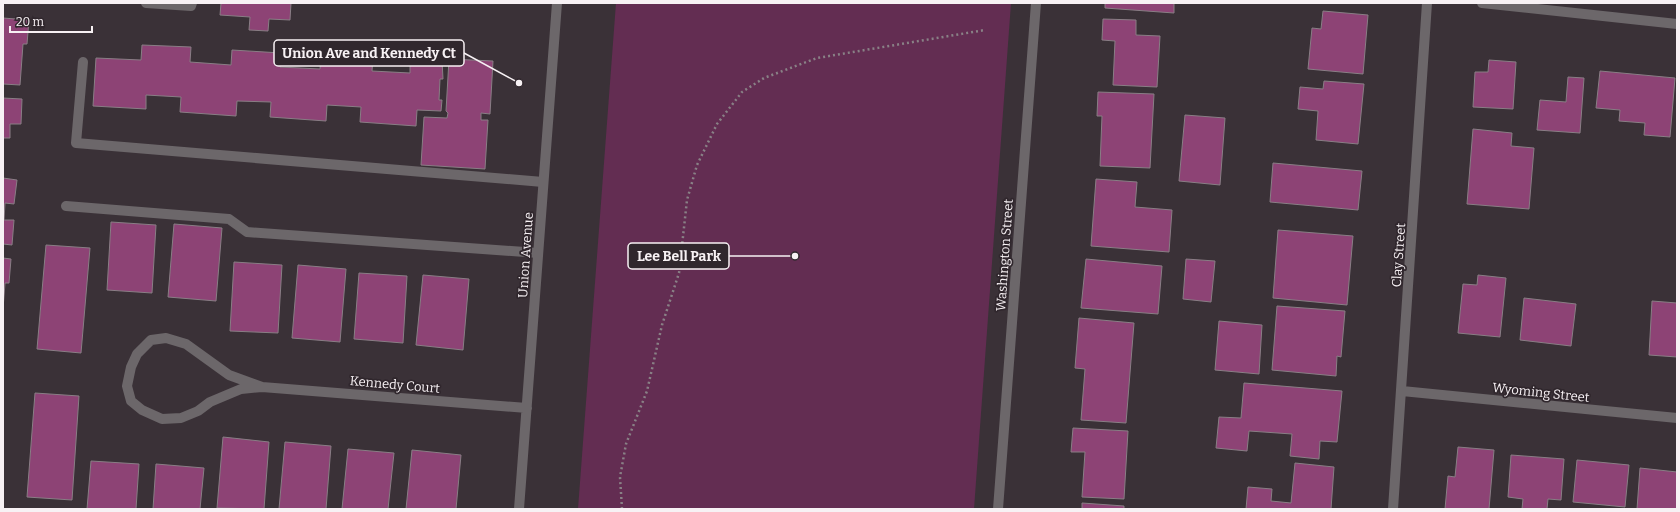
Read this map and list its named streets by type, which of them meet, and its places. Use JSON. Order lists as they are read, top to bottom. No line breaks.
{"streets":{"street":["Union Avenue","Washington Street","Clay Street","Kennedy Court","Wyoming Street"]},"crossings":[["Union Avenue","Kennedy Court"],["Clay Street","Wyoming Street"]],"places":["Union Ave and Kennedy Ct","Lee Bell Park"],"scale_bar":"20 m"}
